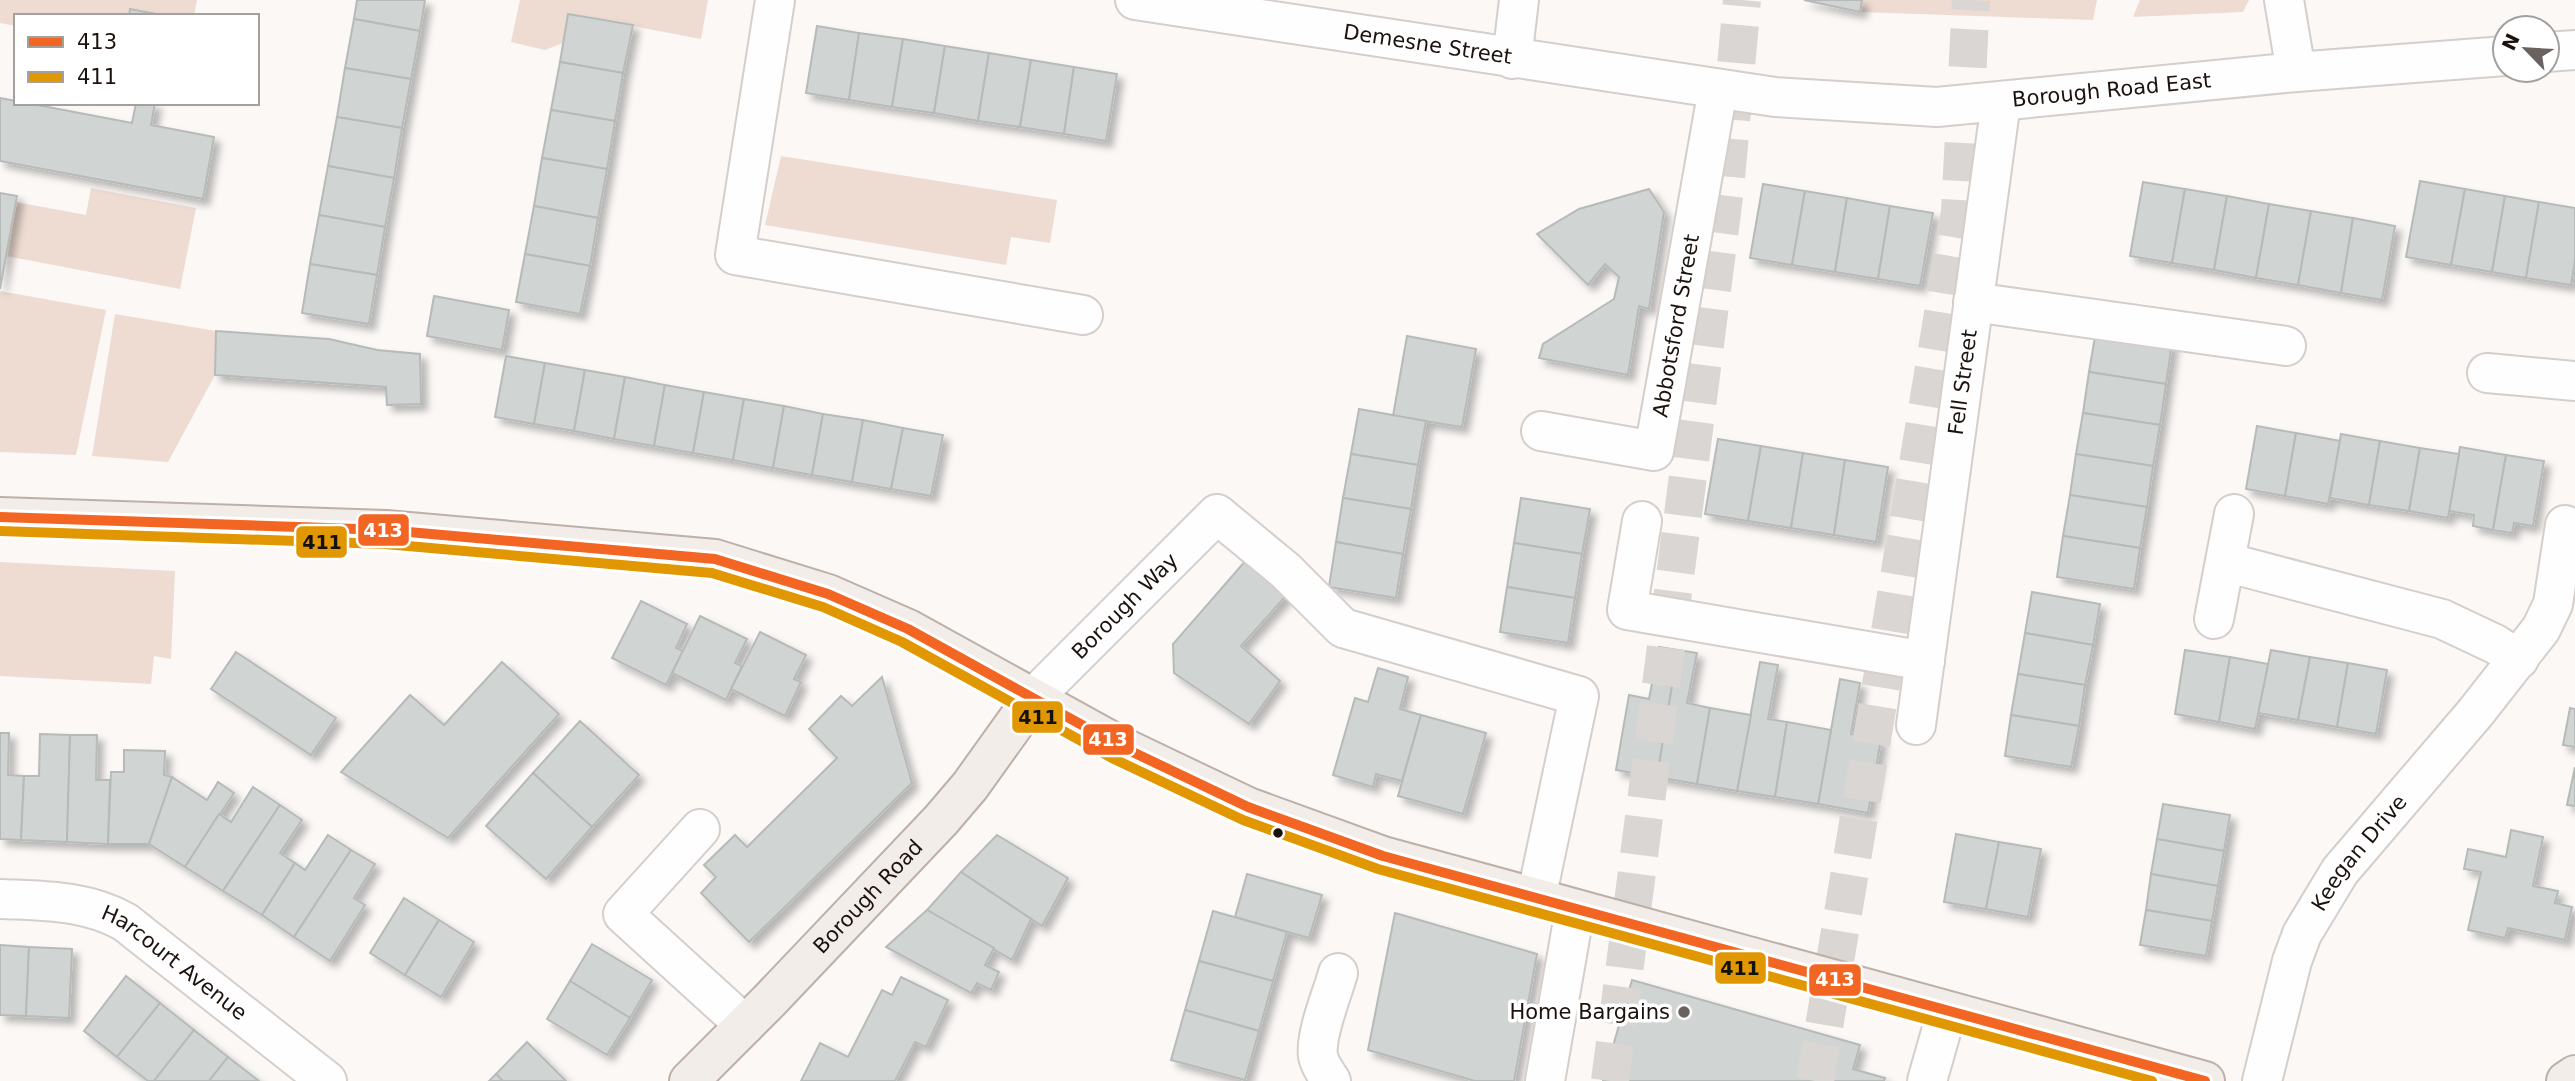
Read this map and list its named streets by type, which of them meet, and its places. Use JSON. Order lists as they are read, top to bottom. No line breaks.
{"streets":{"main road":["Borough Road"],"street":["Demesne Street","Borough Road East","Abbotsford Street","Fell Street","Borough Way","Keegan Drive","Harcourt Avenue"]},"crossings":[["Demesne Street","Borough Road East"],["Demesne Street","Abbotsford Street"],["Borough Road East","Abbotsford Street"],["Borough Road East","Fell Street"],["Borough Way","Borough Road"]],"places":["Home Bargains"],"lines":["transit line 413","transit line 411"],"legend":["413","411"],"north":"top left"}
